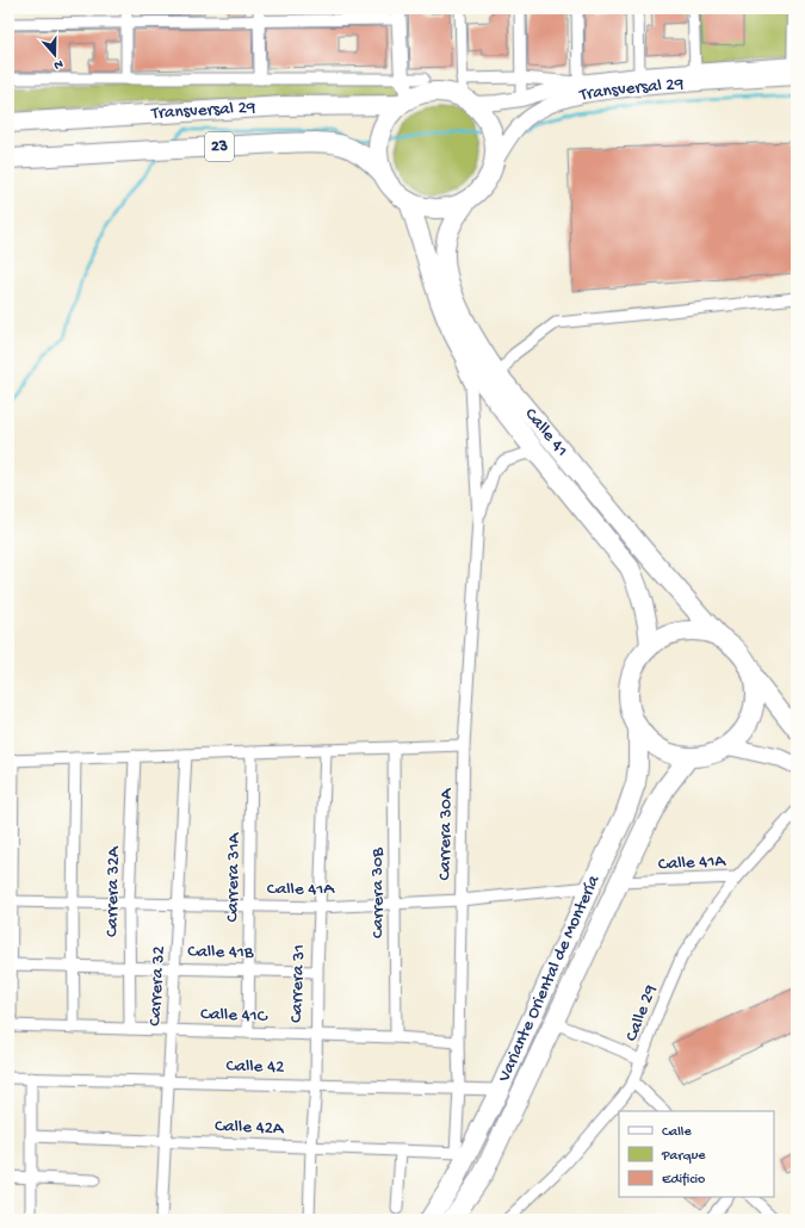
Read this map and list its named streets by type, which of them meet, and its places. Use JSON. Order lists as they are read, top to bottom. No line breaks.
{"streets":{"highway":["Transversal 29","23","Calle 41","Variante Oriental de Montería"],"street":["Carrera 30A","Calle 41A","Carrera 31A","Carrera 32A","Carrera 30B","Calle 41B","Carrera 31","Carrera 32","Calle 29","Calle 41C","Calle 42","Calle 42A"]},"crossings":[["Transversal 29","23"],["Transversal 29","Calle 41"],["23","Calle 41"],["Calle 41","Variante Oriental de Montería"],["Carrera 30A","Calle 41A"],["Carrera 30A","Variante Oriental de Montería"],["Carrera 30A","Calle 41C"],["Carrera 30A","Calle 42"],["Carrera 30A","Calle 42A"],["Calle 41A","Carrera 31A"],["Calle 41A","Carrera 32A"],["Calle 41A","Carrera 30B"],["Calle 41A","Variante Oriental de Montería"],["Calle 41A","Carrera 31"],["Calle 41A","Carrera 32"],["Calle 41A","Calle 29"],["Carrera 31A","Calle 41B"],["Carrera 31A","Calle 41C"],["Carrera 32A","Calle 41B"],["Carrera 32A","Calle 41C"],["Carrera 30B","Calle 41C"],["Calle 41B","Carrera 31"],["Calle 41B","Carrera 32"],["Variante Oriental de Montería","Calle 42"],["Variante Oriental de Montería","Calle 42A"],["Carrera 31","Calle 41C"],["Carrera 31","Calle 42"],["Carrera 31","Calle 42A"],["Carrera 32","Calle 41C"],["Carrera 32","Calle 42"],["Carrera 32","Calle 42A"]],"legend":["Calle","Parque","Edificio"],"north":"bottom"}
